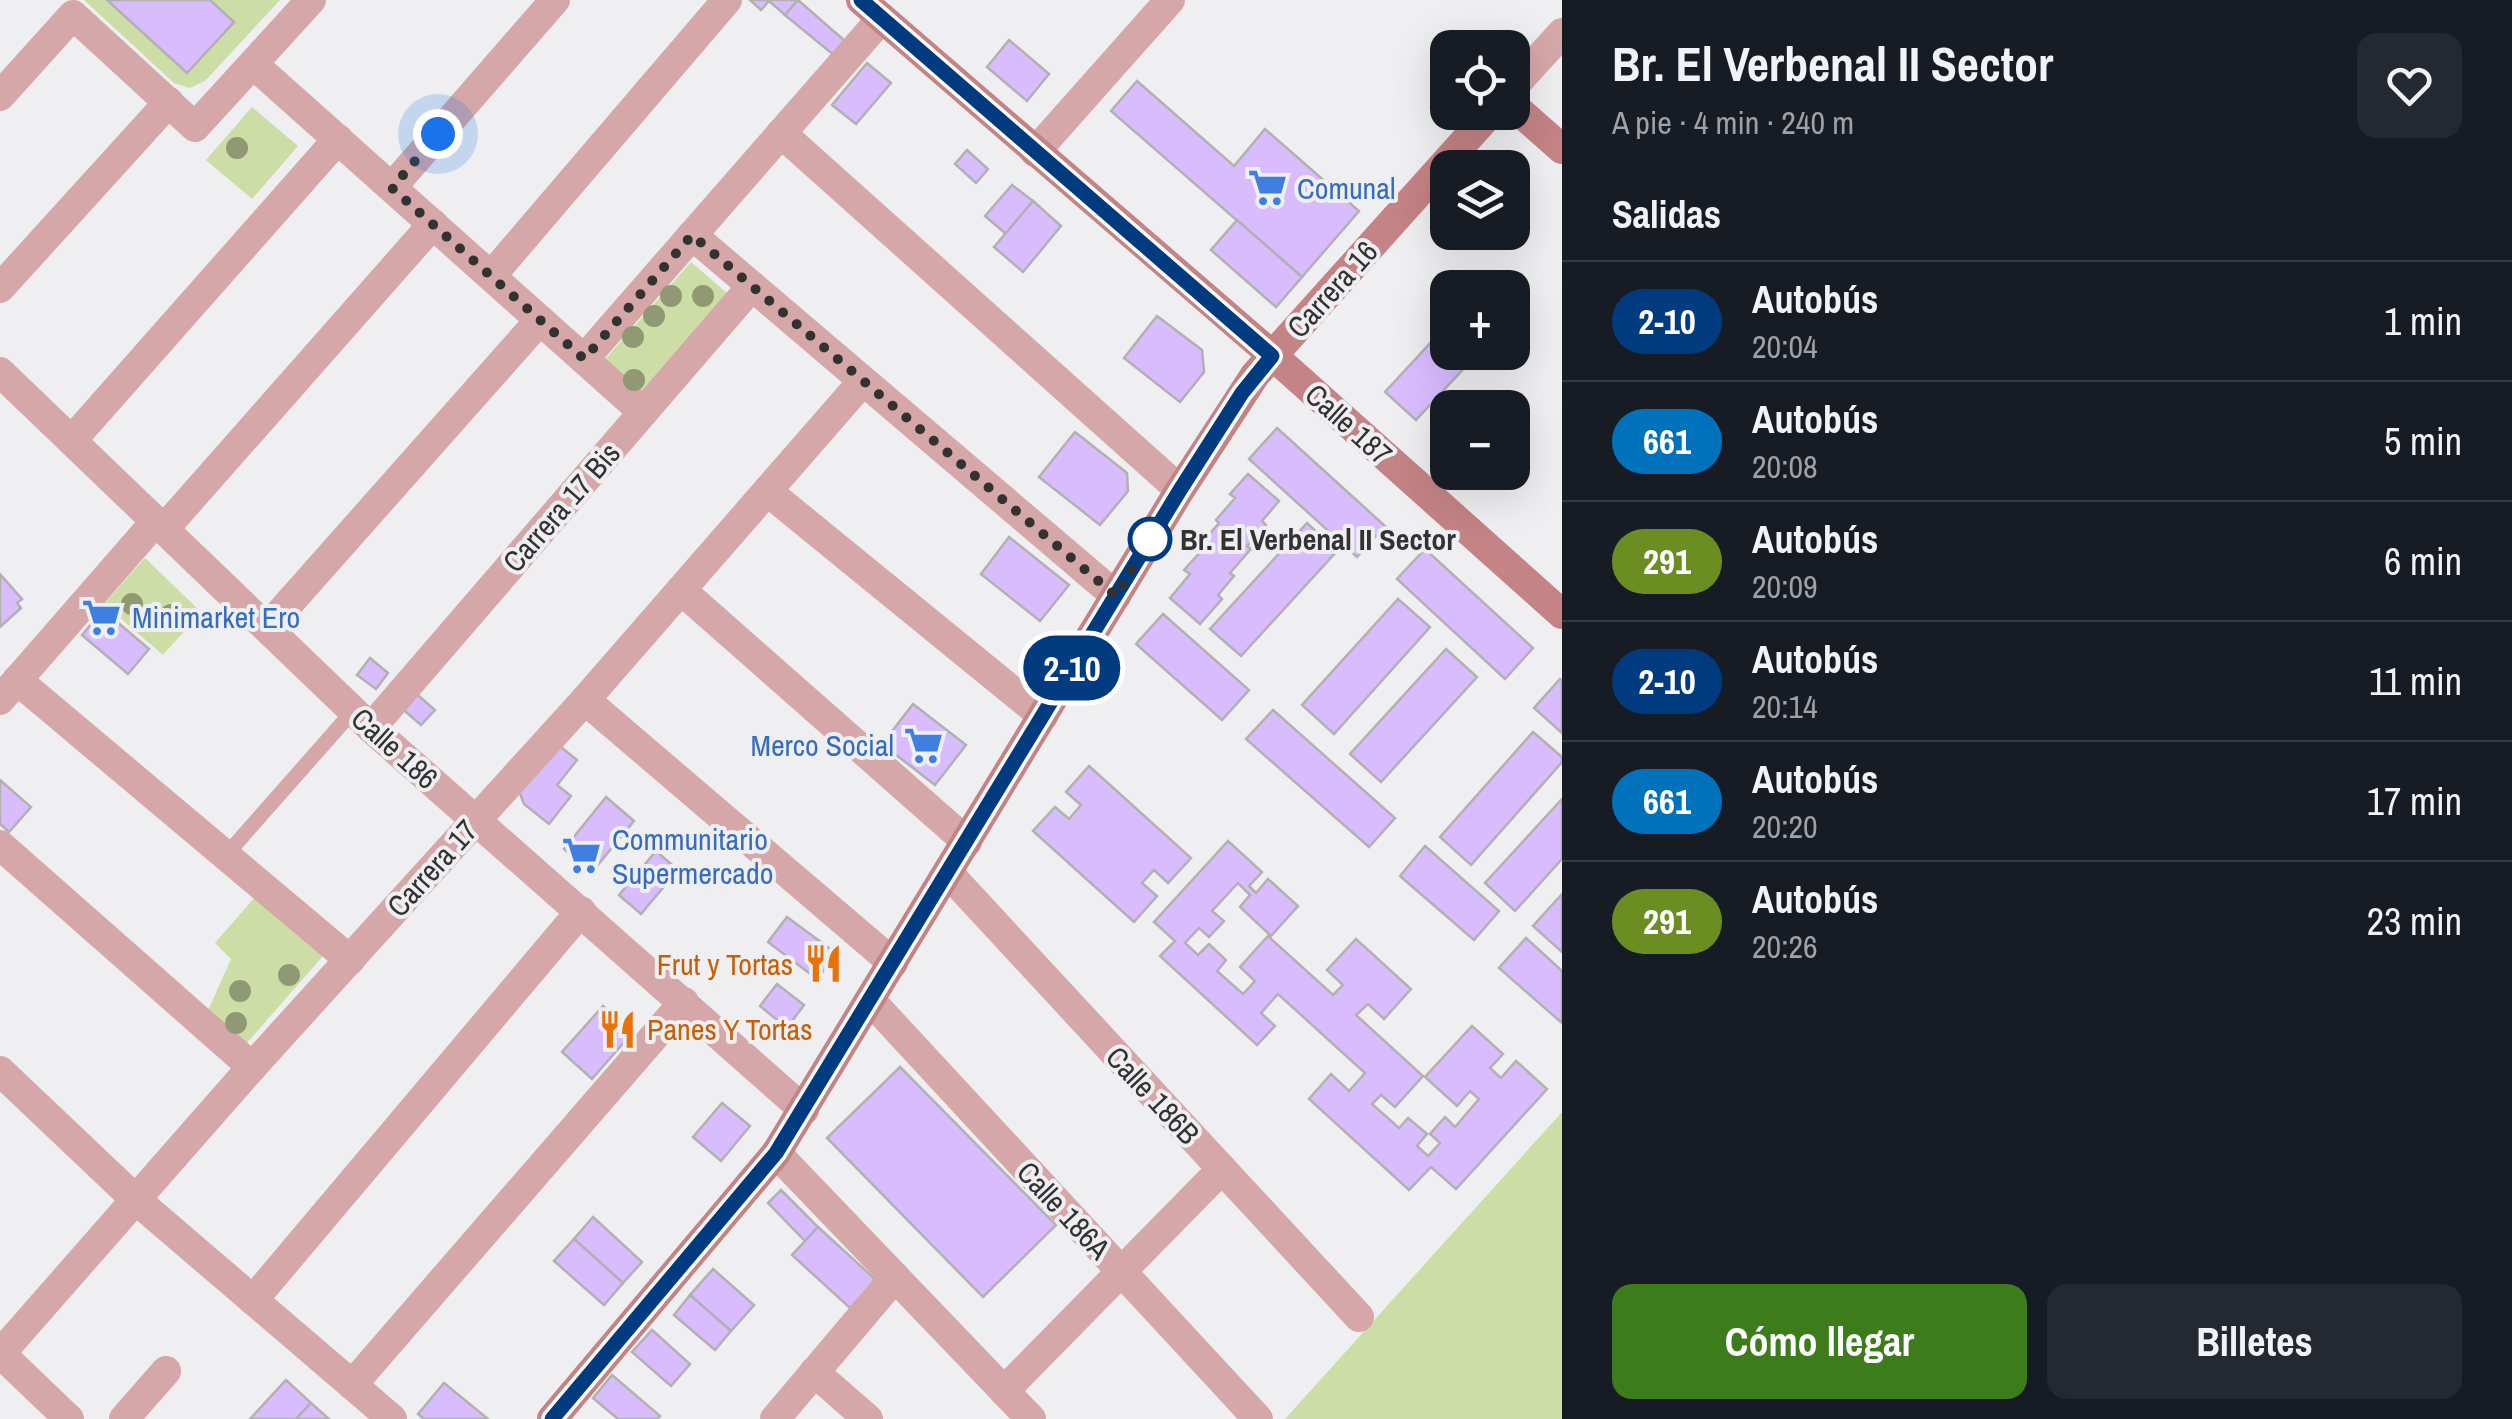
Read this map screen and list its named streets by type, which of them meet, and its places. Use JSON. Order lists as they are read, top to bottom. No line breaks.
{"streets":{"street":["Carrera 16","Calle 187","Carrera 17 Bis","Calle 186","Carrera 17","Calle 186B","Calle 186A"]},"crossings":[["Carrera 16","Calle 187"],["Carrera 16","Calle 186"],["Carrera 16","Calle 186B"],["Carrera 16","Calle 186A"],["Carrera 17 Bis","Calle 186"],["Calle 186","Carrera 17"]],"places":{"supermarket":["Comunal","Minimarket Ero","Merco Social","Communitario Supermercado"],"other":["Br. El Verbenal II Sector"],"restaurant":["Frut y Tortas","Panes Y Tortas"]},"lines":["bus line 2-10"],"page":{"on_map":"2-10","heading":[["Br. El Verbenal II Sector","A pie · 4 min · 240 m"],"Salidas"],"map_buttons":["+","−"],"list":[{"mark":"2-10","name":"Autobús","note":"20:04","value":"1 min"},{"mark":"661","name":"Autobús","note":"20:08","value":"5 min"},{"mark":"291","name":"Autobús","note":"20:09","value":"6 min"},{"mark":"2-10","name":"Autobús","note":"20:14","value":"11 min"},{"mark":"661","name":"Autobús","note":"20:20","value":"17 min"},{"mark":"291","name":"Autobús","note":"20:26","value":"23 min"}],"buttons":["Cómo llegar","Billetes"]}}
